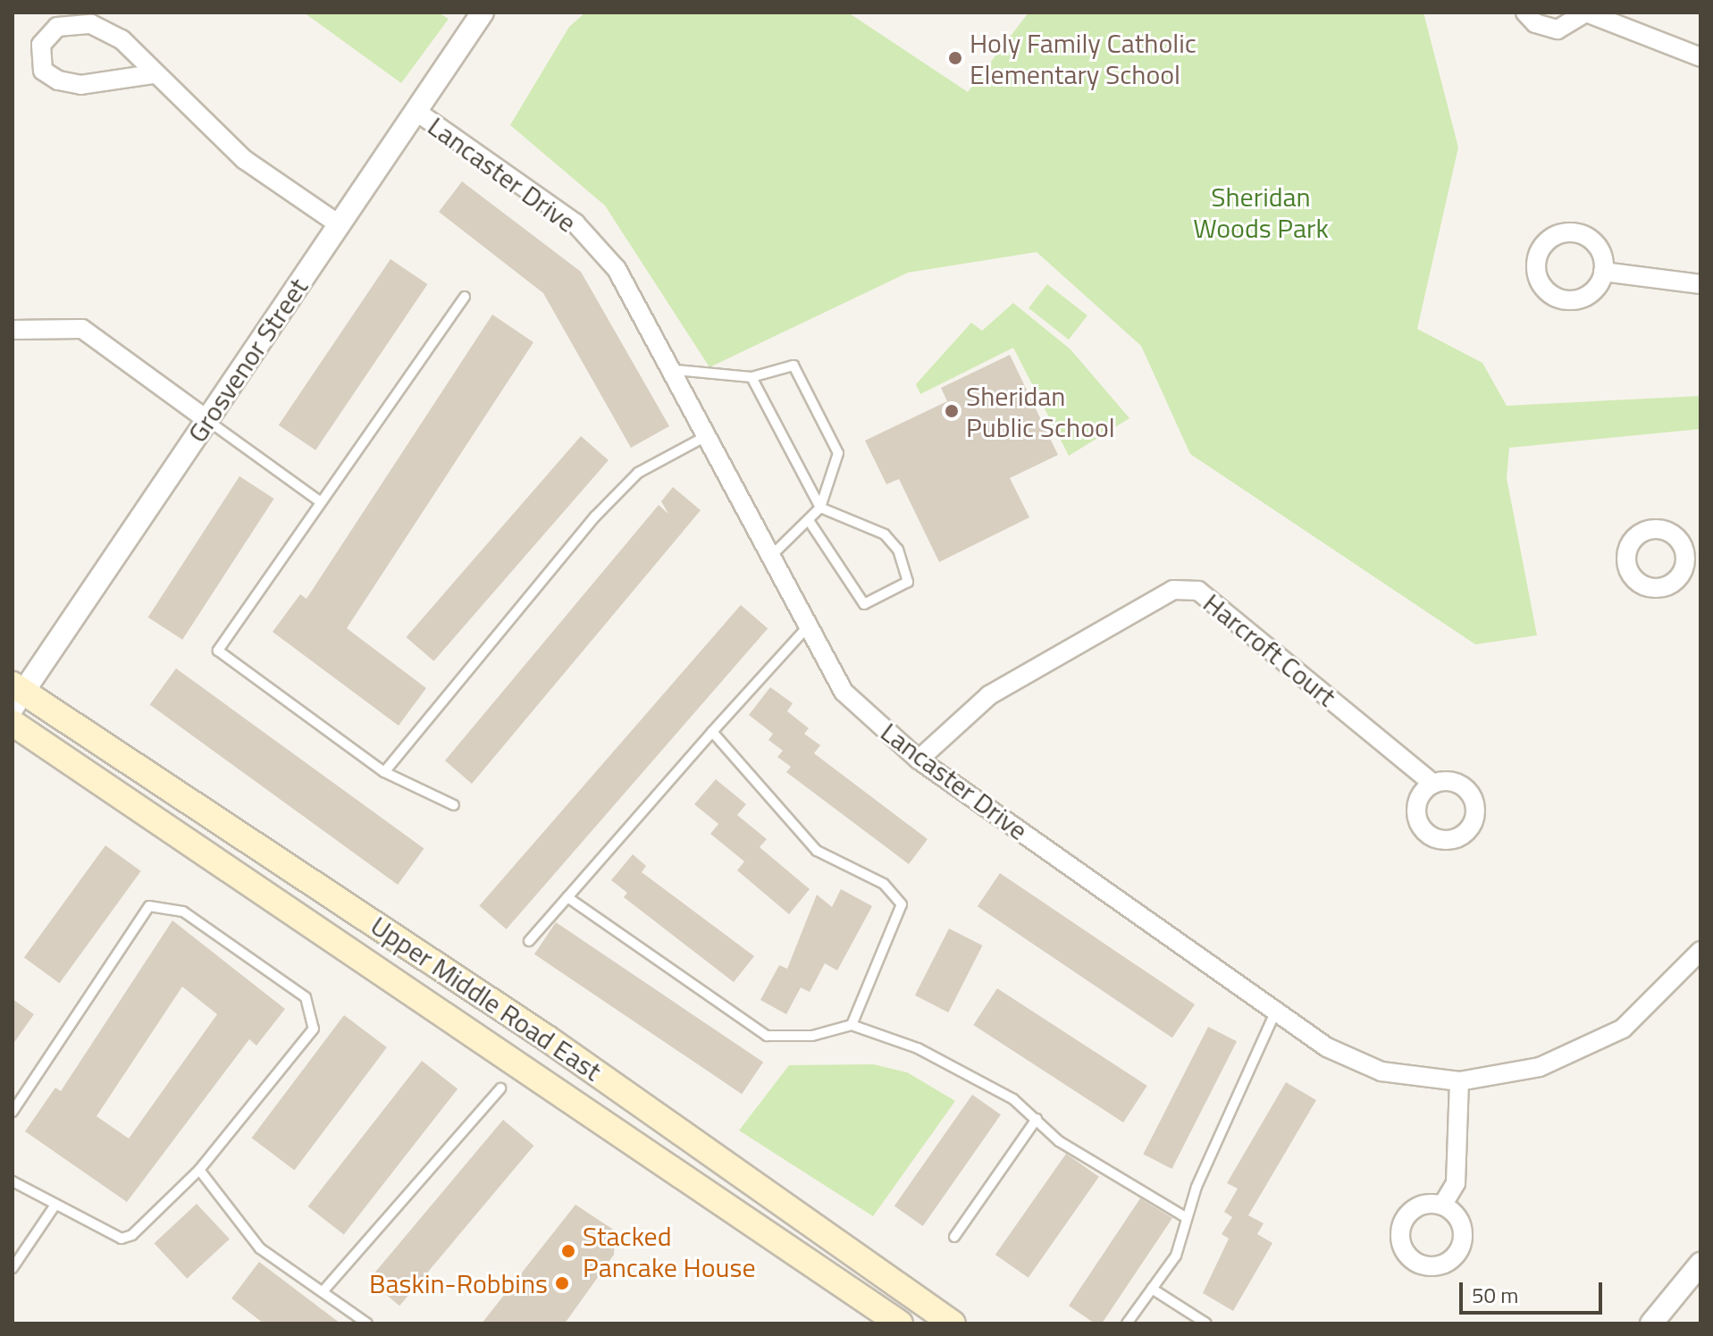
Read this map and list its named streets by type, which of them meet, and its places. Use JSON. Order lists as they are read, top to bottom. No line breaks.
{"streets":{"main road":["Upper Middle Road East"],"street":["Lancaster Drive","Grosvenor Street","Harcroft Court"]},"crossings":[["Lancaster Drive","Grosvenor Street"],["Lancaster Drive","Harcroft Court"],["Grosvenor Street","Upper Middle Road East"]],"parks":["Sheridan Woods Park"],"places":["Holy Family Catholic Elementary School","Sheridan Public School","Stacked Pancake House","Baskin-Robbins"],"scale_bar":"50 m"}
